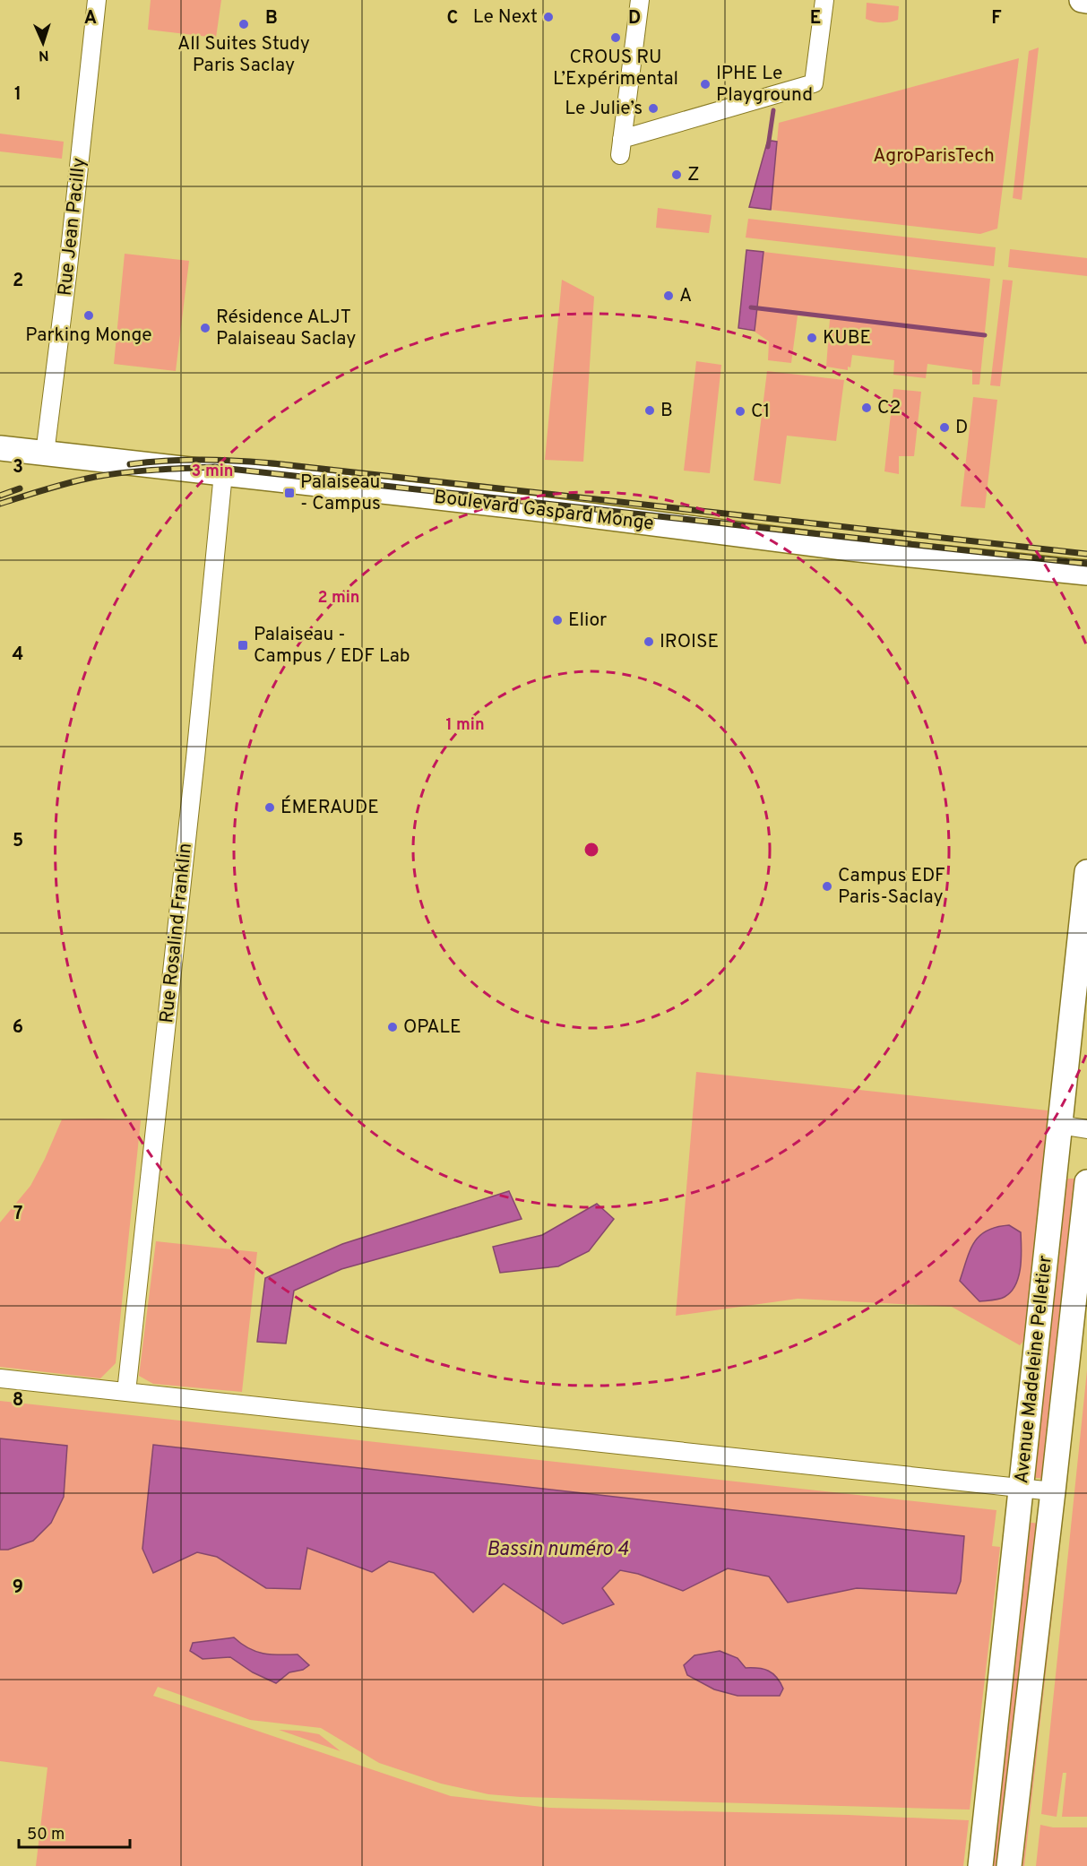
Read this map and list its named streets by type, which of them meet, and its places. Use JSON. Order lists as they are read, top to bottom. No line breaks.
{"streets":{"street":["Rue Jean Pacilly","Boulevard Gaspard Monge","Rue Rosalind Franklin","Avenue Madeleine Pelletier"]},"crossings":[["Rue Jean Pacilly","Boulevard Gaspard Monge"],["Boulevard Gaspard Monge","Rue Rosalind Franklin"]],"water":["Bassin numéro 4"],"parks":["AgroParisTech"],"places":{"other":["Le Next","All Suites Study Paris Saclay","CROUS RU L’Expérimental","IPHE Le Playground","Le Julie’s","Z","A","Parking Monge","Résidence ALJT Palaiseau Saclay","KUBE","C2","B","C1","D","Elior","IROISE","ÉMERAUDE","Campus EDF Paris-Saclay","OPALE"],"transit":["Palaiseau - Campus","Palaiseau - Campus / EDF Lab"]},"scale_bar":"50 m","north":"bottom","grid":{"columns":["A","B","C","D","E","F"],"rows":["1","2","3","4","5","6","7","8","9"]},"rings":["3 min","2 min","1 min"]}
